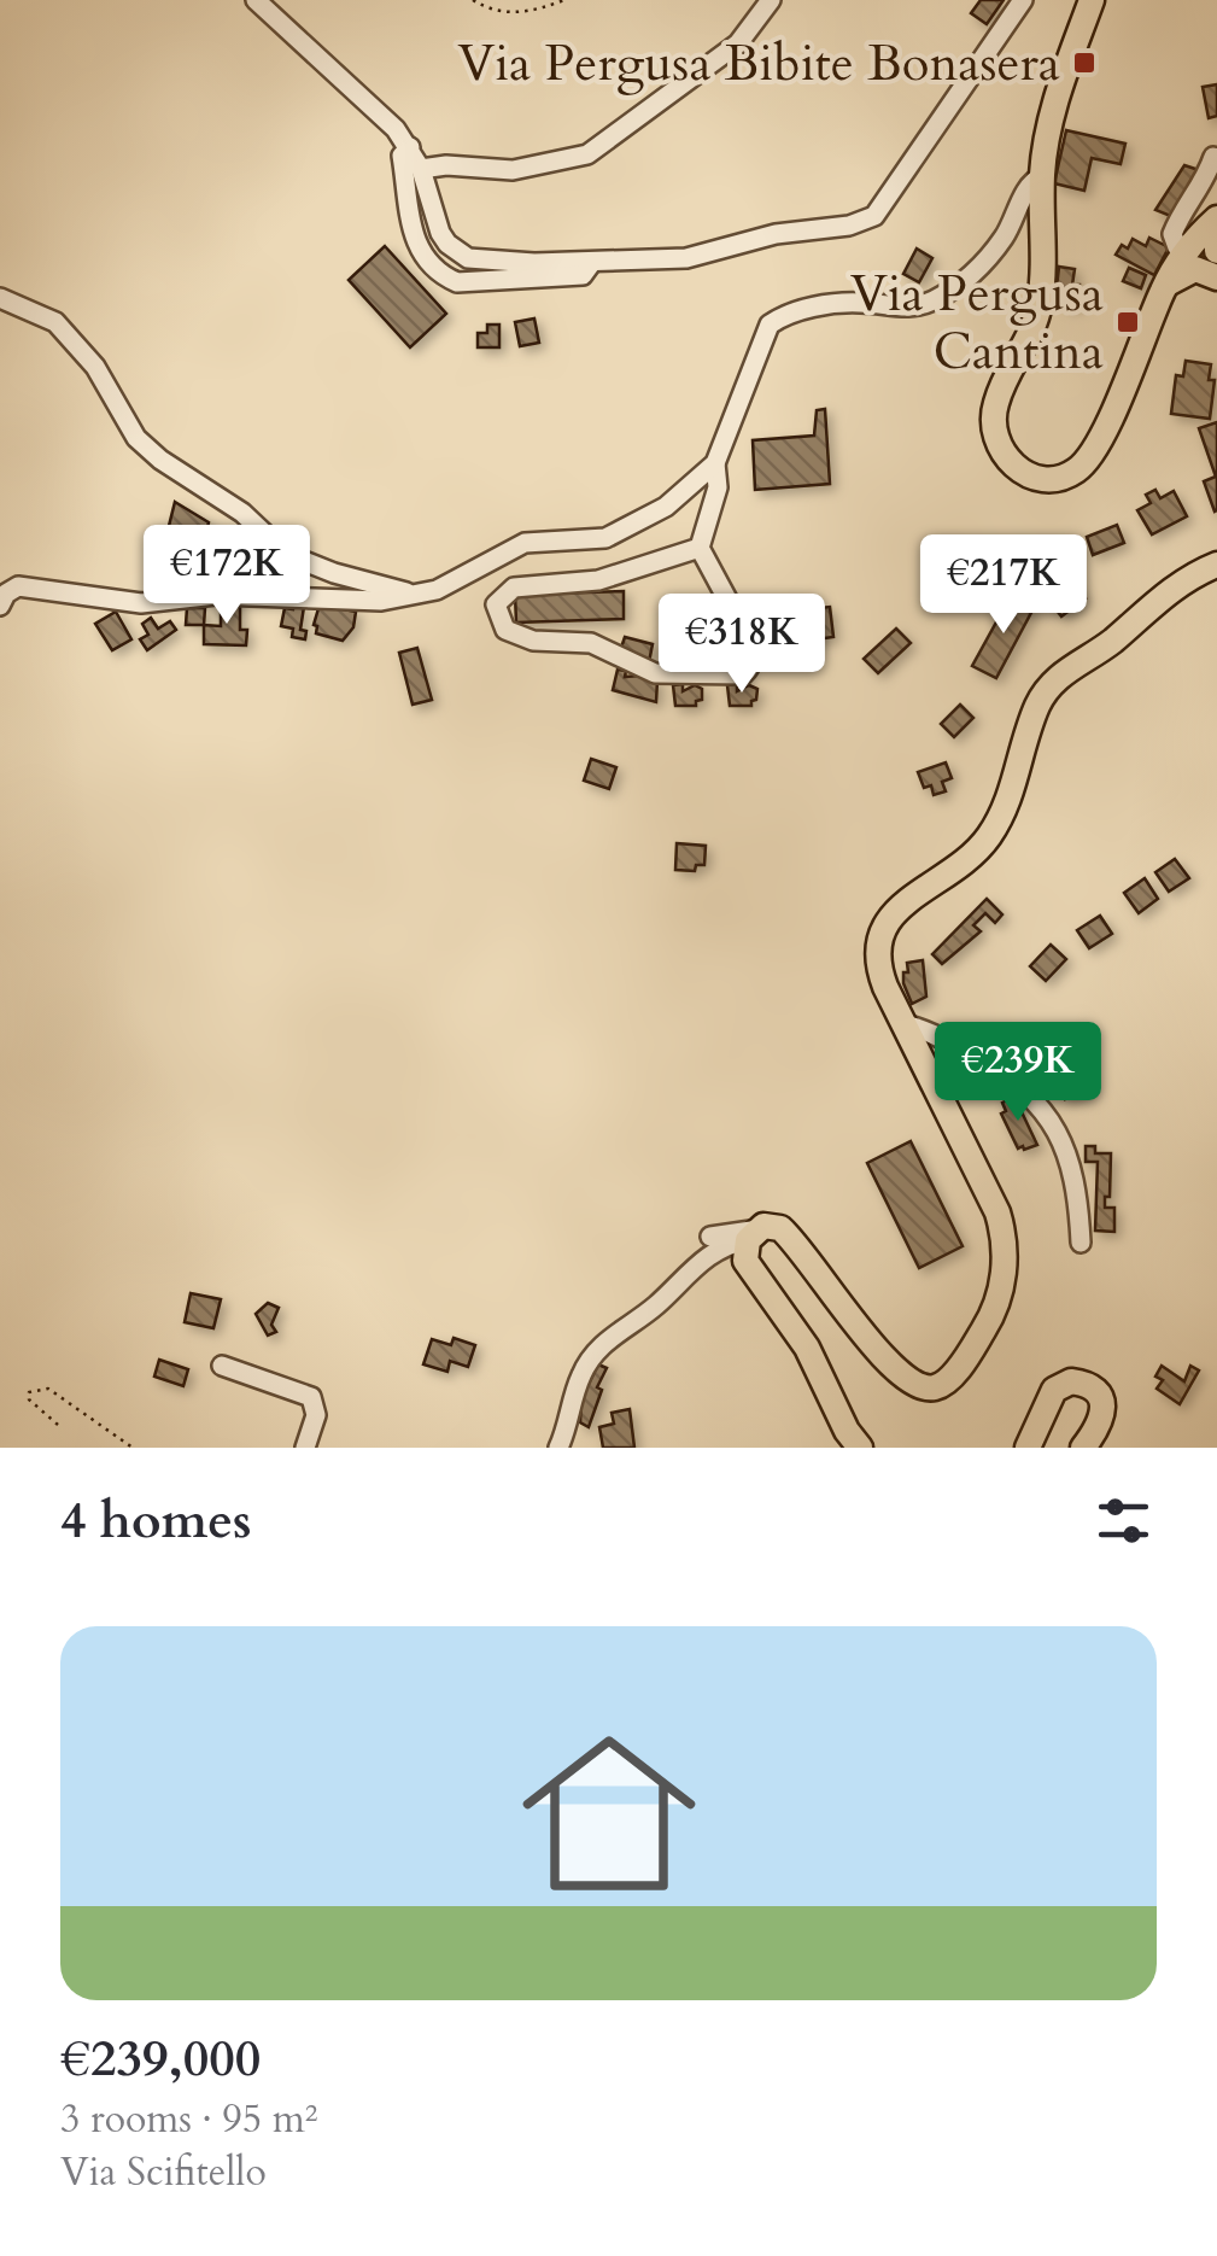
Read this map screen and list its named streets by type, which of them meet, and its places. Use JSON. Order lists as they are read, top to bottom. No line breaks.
{"places":{"transit":["Via Pergusa Bibite Bonasera","Via Pergusa Cantina"]},"page":{"price":["€172K","€217K","€318K","€239K"],"heading":"4 homes","list":[{"name":"€239,000","note":"3 rooms · 95 m² · Via Scifitello"}]}}
